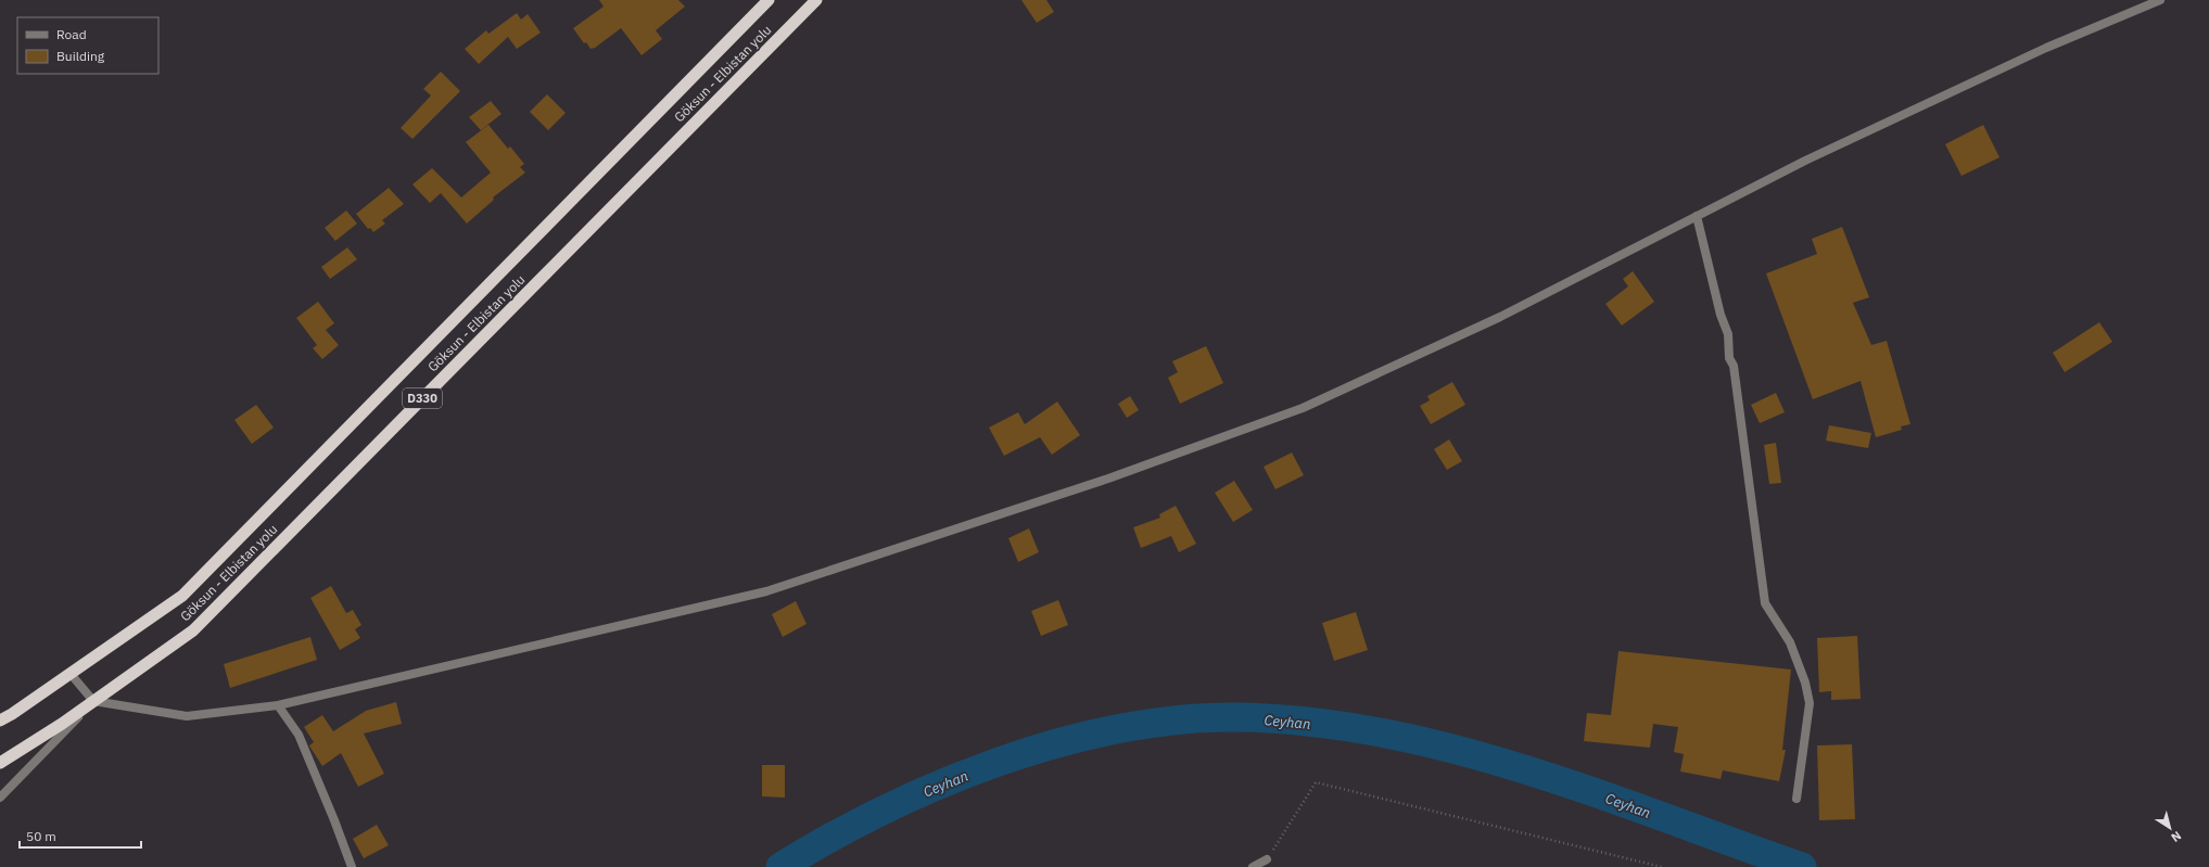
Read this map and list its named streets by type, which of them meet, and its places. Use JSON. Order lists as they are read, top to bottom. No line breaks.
{"streets":{"highway":["Göksun - Elbistan yolu","D330"]},"water":["Ceyhan"],"legend":["Road","Building"],"scale_bar":"50 m","north":"bottom right"}
